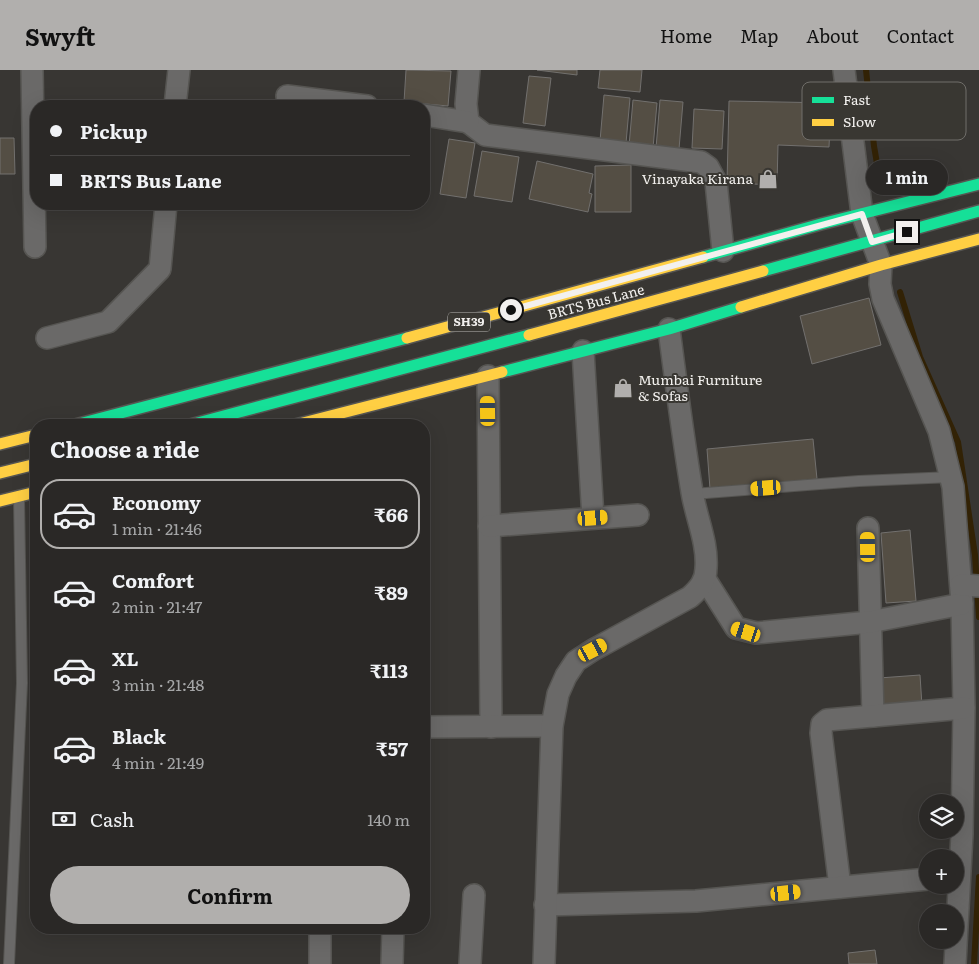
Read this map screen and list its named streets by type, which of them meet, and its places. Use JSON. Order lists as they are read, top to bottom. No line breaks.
{"streets":{"main road":["BRTS Bus Lane","SH39"]},"places":{"shop":["Vinayaka Kirana","Mumbai Furniture & Sofas"]},"legend":["Fast","Slow"],"page":{"header":"Swyft","nav":["Home","Map","About","Contact"],"banner":["Pickup","BRTS Bus Lane"],"bubble":"1 min","heading":"Choose a ride","list":[{"name":"Economy","note":"1 min · 21:46","value":"₹66"},{"name":"Comfort","note":"2 min · 21:47","value":"₹89"},{"name":"XL","note":"3 min · 21:48","value":"₹113"},{"name":"Black","note":"4 min · 21:49","value":"₹57"}],"pay":["Cash","140 m"],"map_buttons":["+","−"],"buttons":"Confirm"}}
